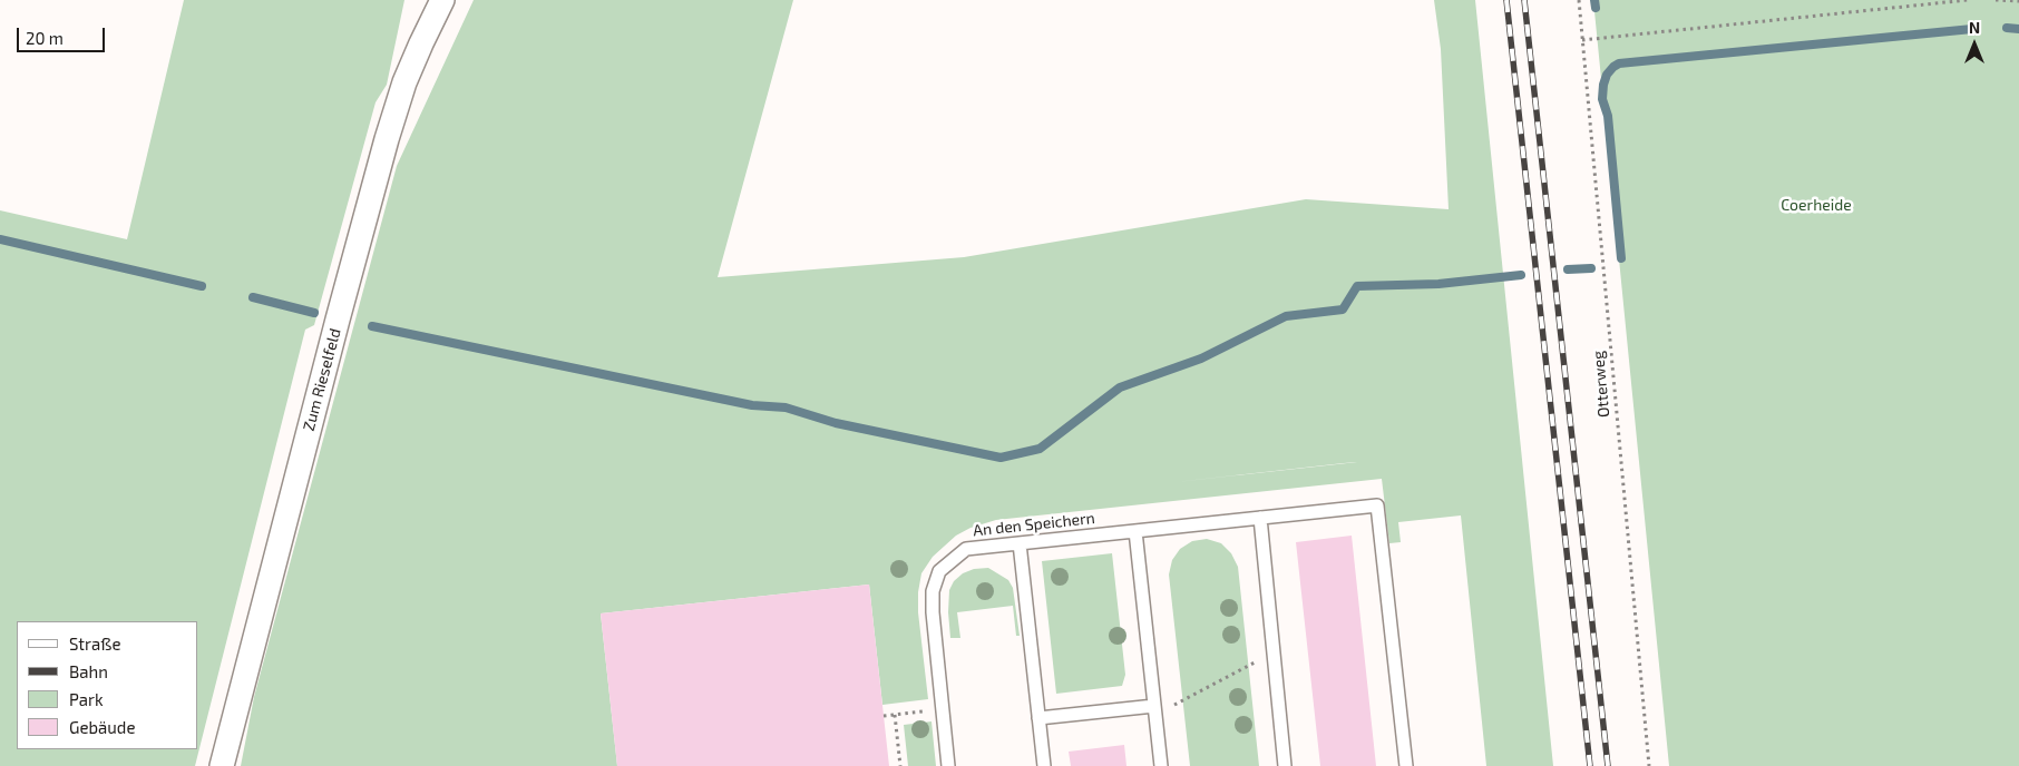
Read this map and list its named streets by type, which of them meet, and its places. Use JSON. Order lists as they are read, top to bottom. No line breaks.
{"streets":{"street":["Zum Rieselfeld"],"lane":["An den Speichern"],"path":["Otterweg"]},"parks":["Coerheide"],"legend":["Straße","Bahn","Park","Gebäude"],"scale_bar":"20 m","north":"top"}
